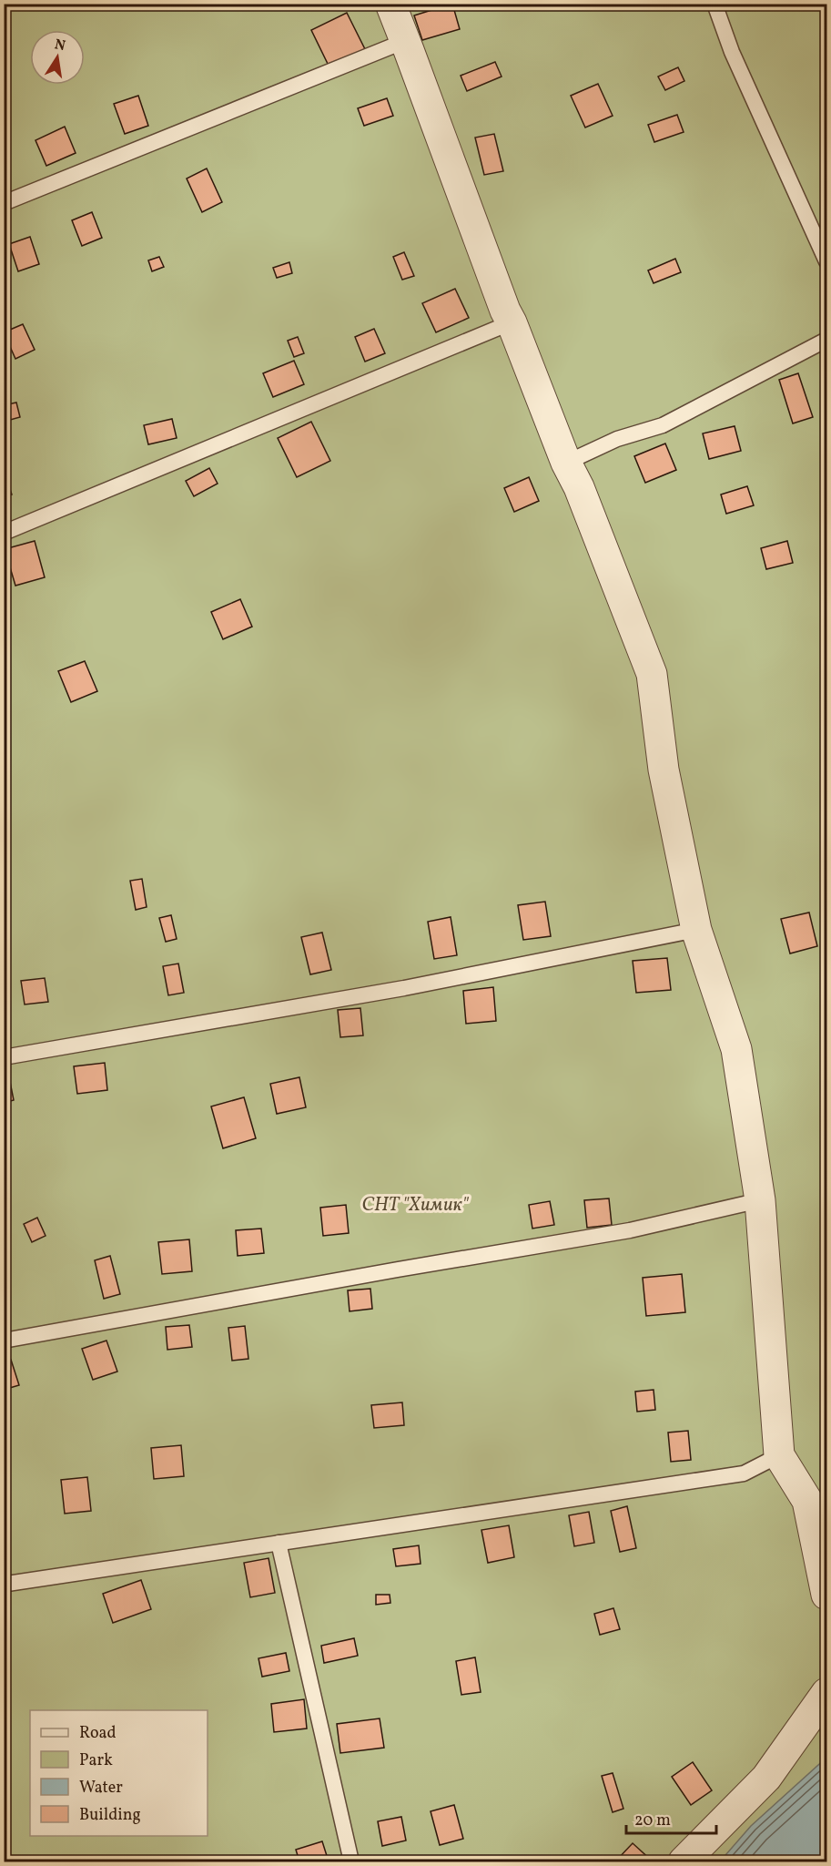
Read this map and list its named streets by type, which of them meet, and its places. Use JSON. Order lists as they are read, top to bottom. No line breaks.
{"parks":["СНТ \"Химик\""],"legend":["Road","Park","Water","Building"],"scale_bar":"20 m","north":"top"}
